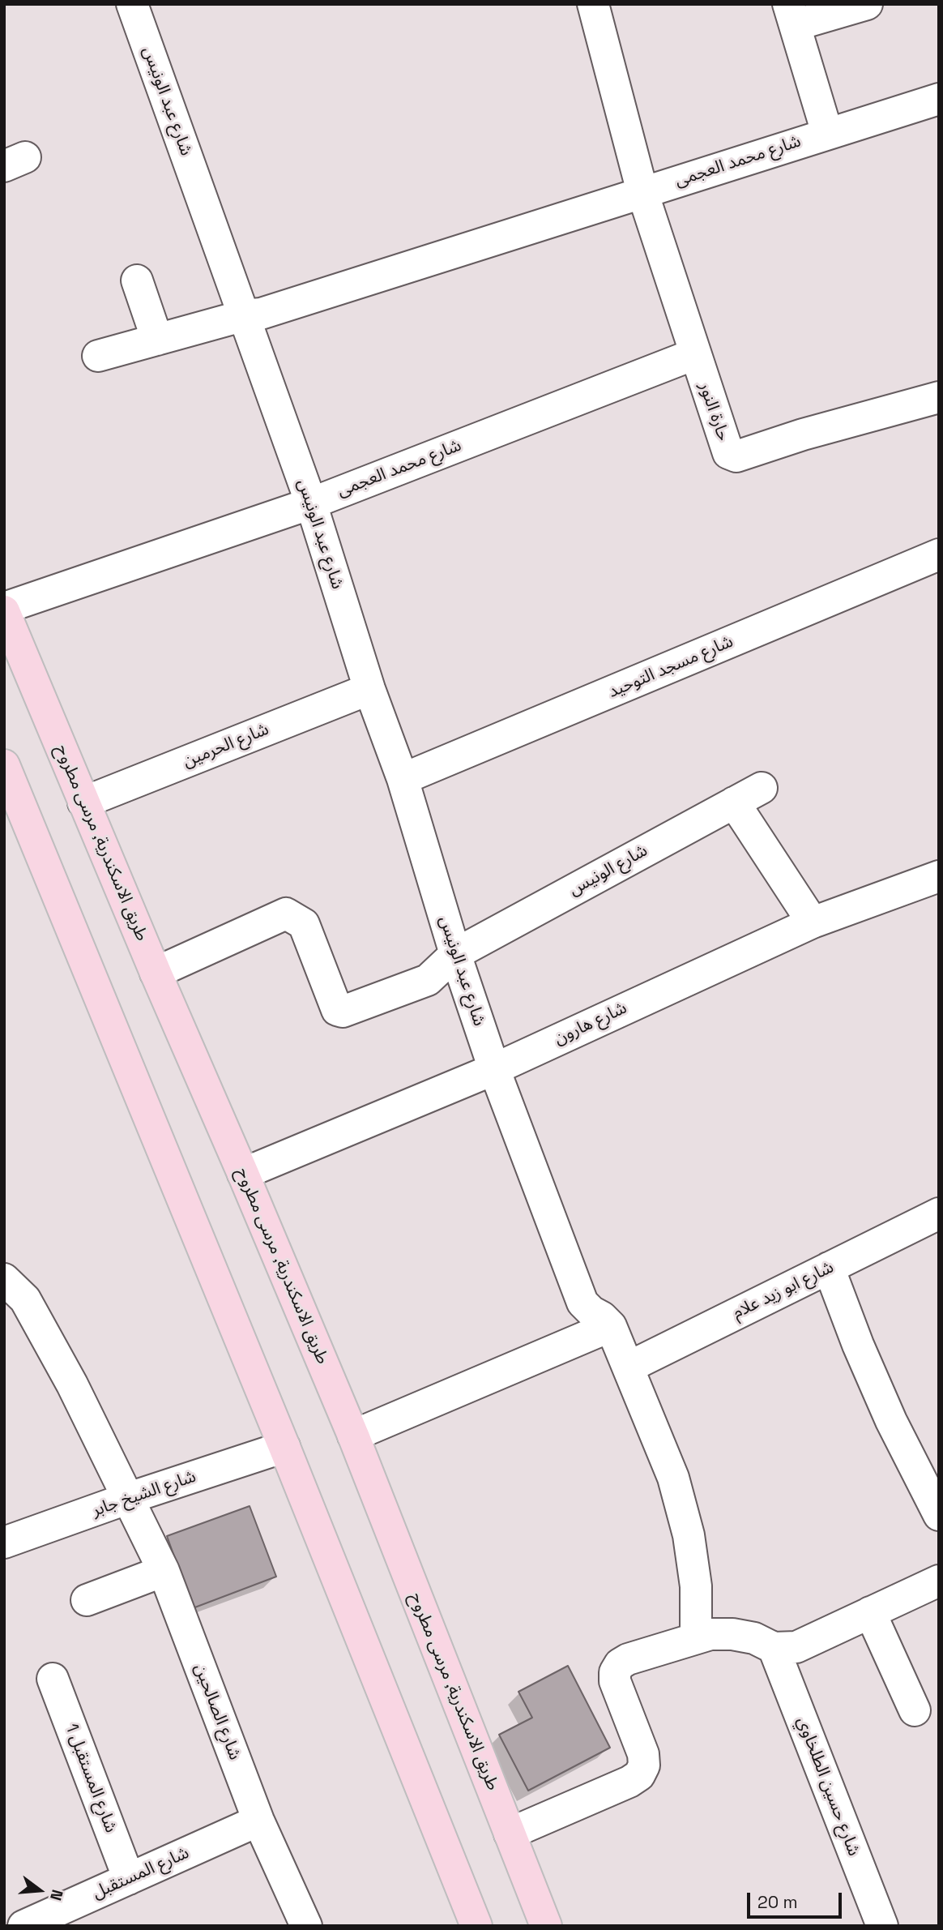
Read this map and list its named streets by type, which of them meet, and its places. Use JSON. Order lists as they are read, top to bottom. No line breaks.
{"streets":{"main road":["طريق الاسكندرية, مرسى مطروح"],"street":["شارع عبد الونيس","شارع محمد العجمى","حارة النور","شارع مسجد التوحيد","شارع الحرمين","شارع الونيس","شارع هارون","شارع ابو زيد علام","شارع الشيخ جابر","شارع الصالحين","شارع المستقبل 1","شارع حسين الطلخاوي","شارع المستقبل"]},"crossings":[["شارع عبد الونيس","شارع محمد العجمى"],["شارع عبد الونيس","شارع مسجد التوحيد"],["شارع عبد الونيس","شارع الحرمين"],["شارع عبد الونيس","شارع الونيس"],["شارع عبد الونيس","شارع هارون"],["شارع محمد العجمى","حارة النور"],["شارع محمد العجمى","طريق الاسكندرية, مرسى مطروح"],["شارع الحرمين","طريق الاسكندرية, مرسى مطروح"],["طريق الاسكندرية, مرسى مطروح","شارع الونيس"],["طريق الاسكندرية, مرسى مطروح","شارع هارون"],["شارع الشيخ جابر","شارع الصالحين"],["شارع الصالحين","شارع المستقبل"],["شارع المستقبل 1","شارع المستقبل"]],"scale_bar":"20 m","north":"right"}
